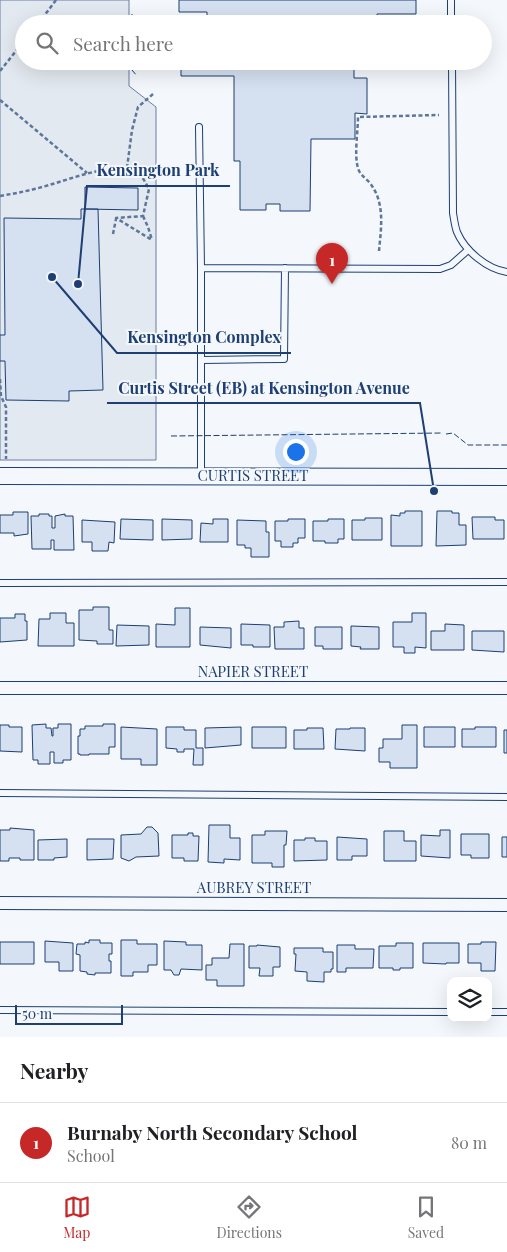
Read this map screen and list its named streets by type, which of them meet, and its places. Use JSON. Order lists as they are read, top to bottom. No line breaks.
{"streets":{"street":["CURTIS STREET","NAPIER STREET","AUBREY STREET"]},"places":["Kensington Complex","Kensington Park","Curtis Street (EB) at Kensington Avenue"],"scale_bar":"50 m","page":{"search":"Search here","pins":"1","scale":"50 m","heading":"Nearby","list":[{"mark":"1","name":"Burnaby North Secondary School","note":"School","value":"80 m"}],"nav":["Map","Directions","Saved"]}}
